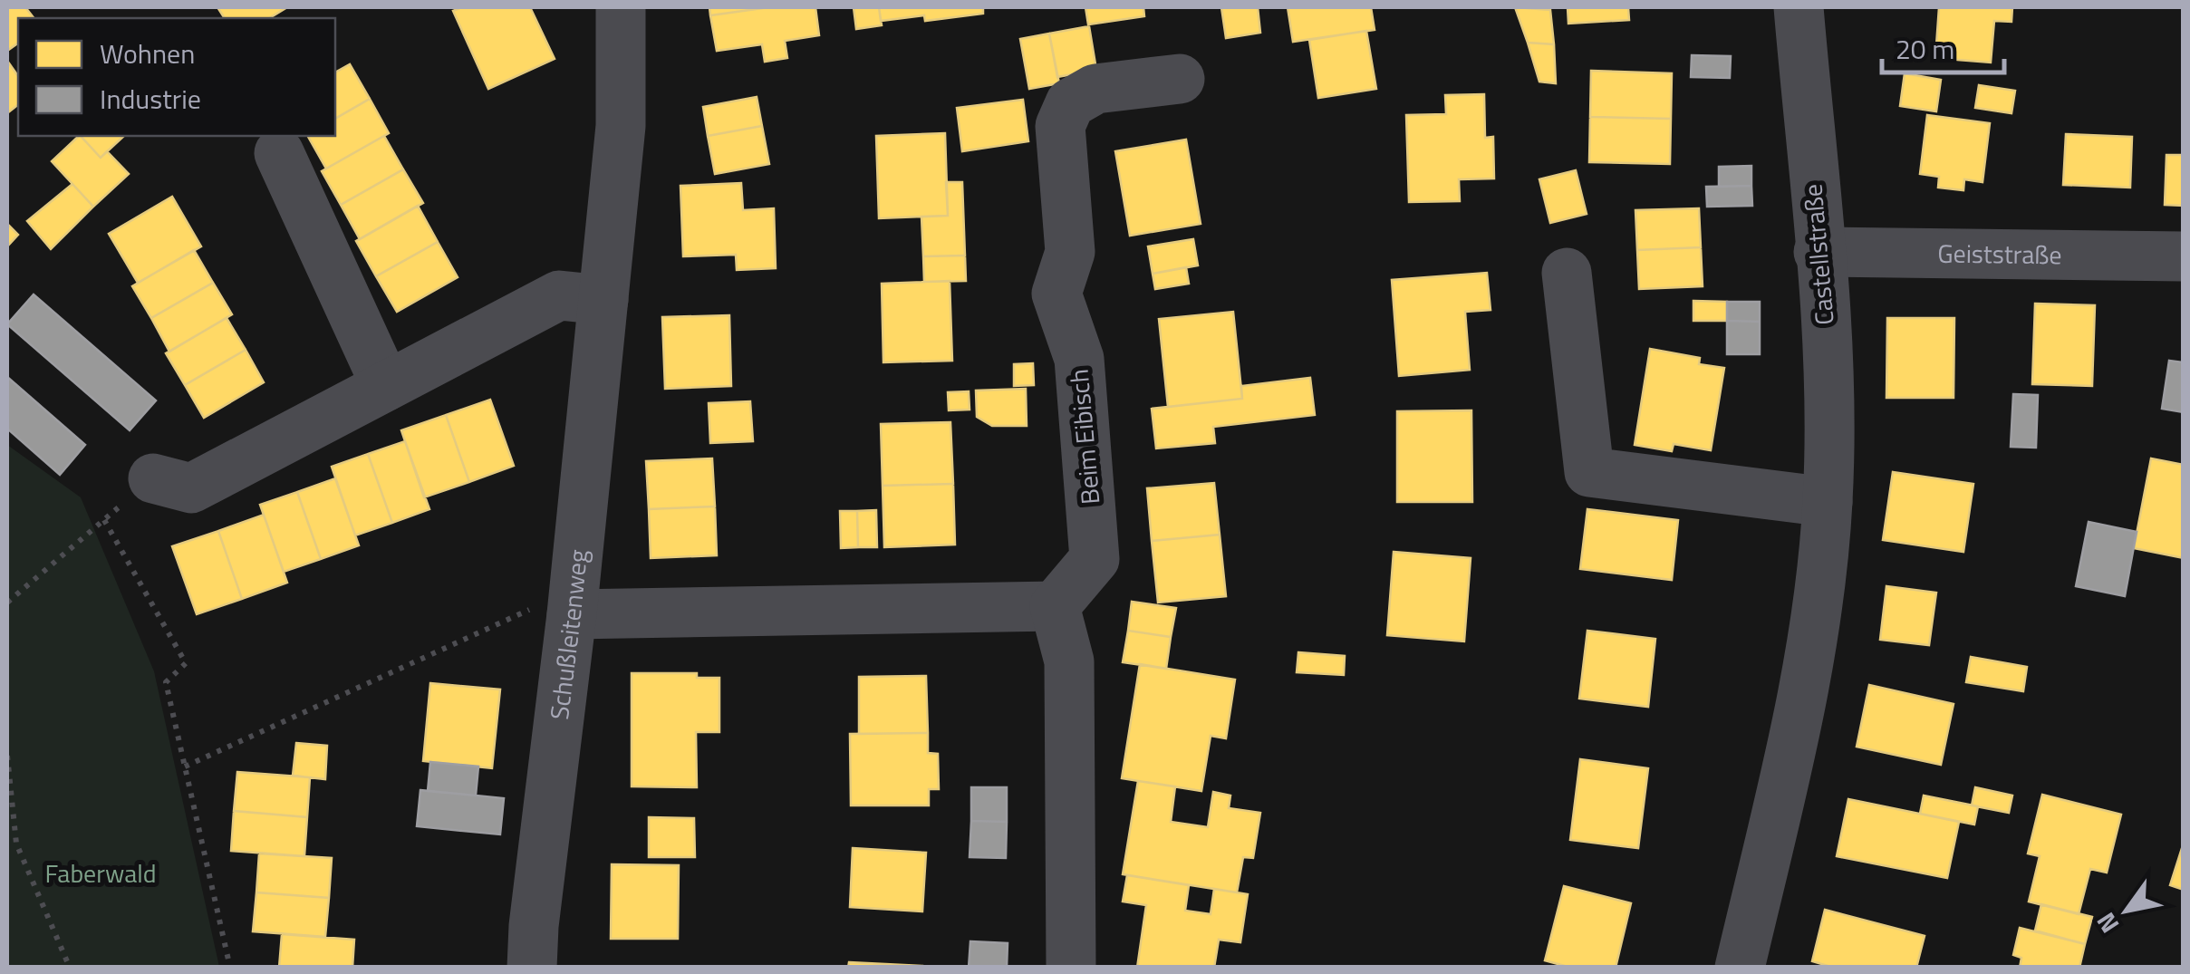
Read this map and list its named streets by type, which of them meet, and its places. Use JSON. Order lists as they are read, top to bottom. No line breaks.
{"streets":{"street":["Geiststraße","Castellstraße","Beim Eibisch","Schußleitenweg"]},"crossings":[["Geiststraße","Castellstraße"]],"parks":["Faberwald"],"legend":["Wohnen","Industrie"],"scale_bar":"20 m","north":"bottom left"}
